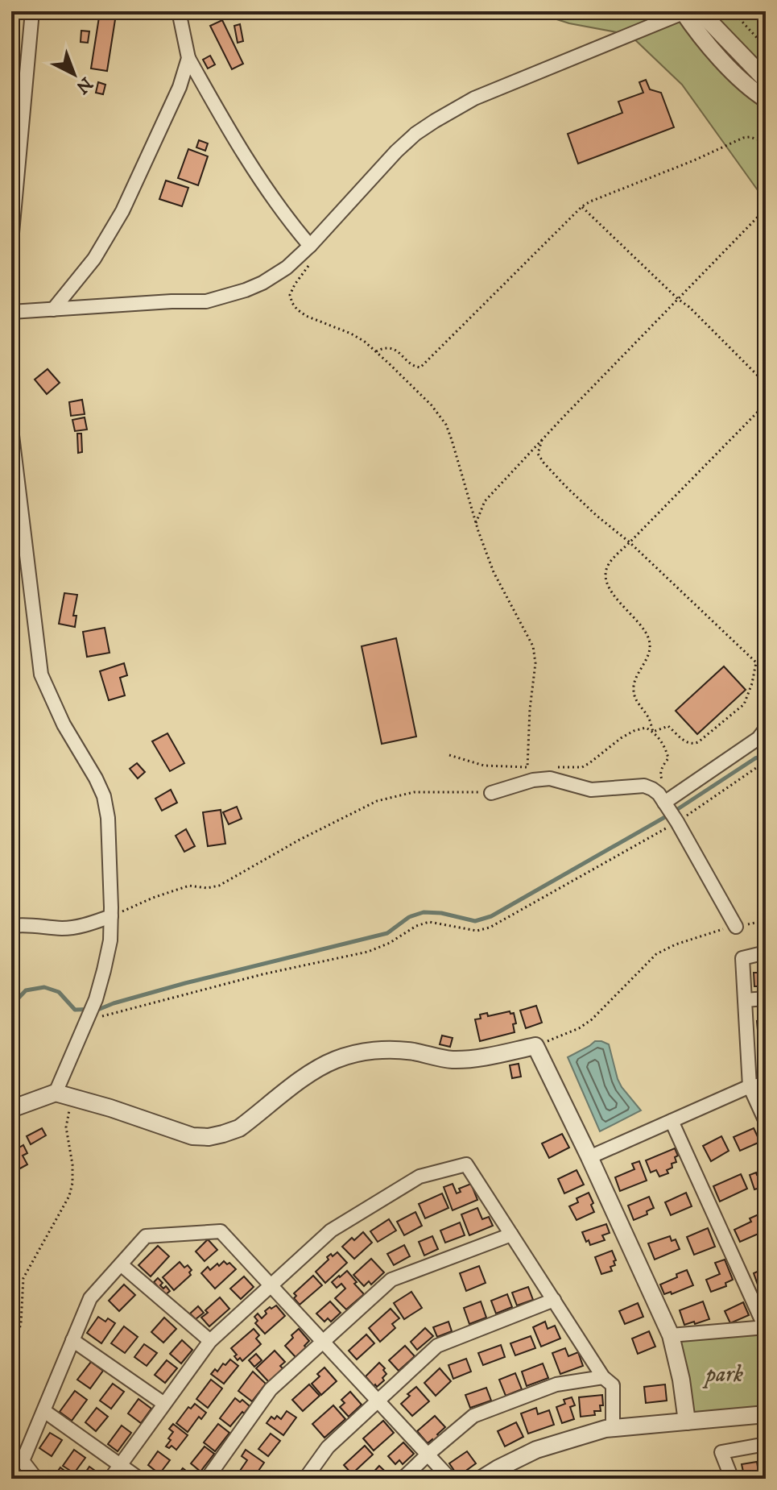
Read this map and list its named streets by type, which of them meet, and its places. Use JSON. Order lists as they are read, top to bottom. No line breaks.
{"parks":["park"],"north":"bottom right"}
